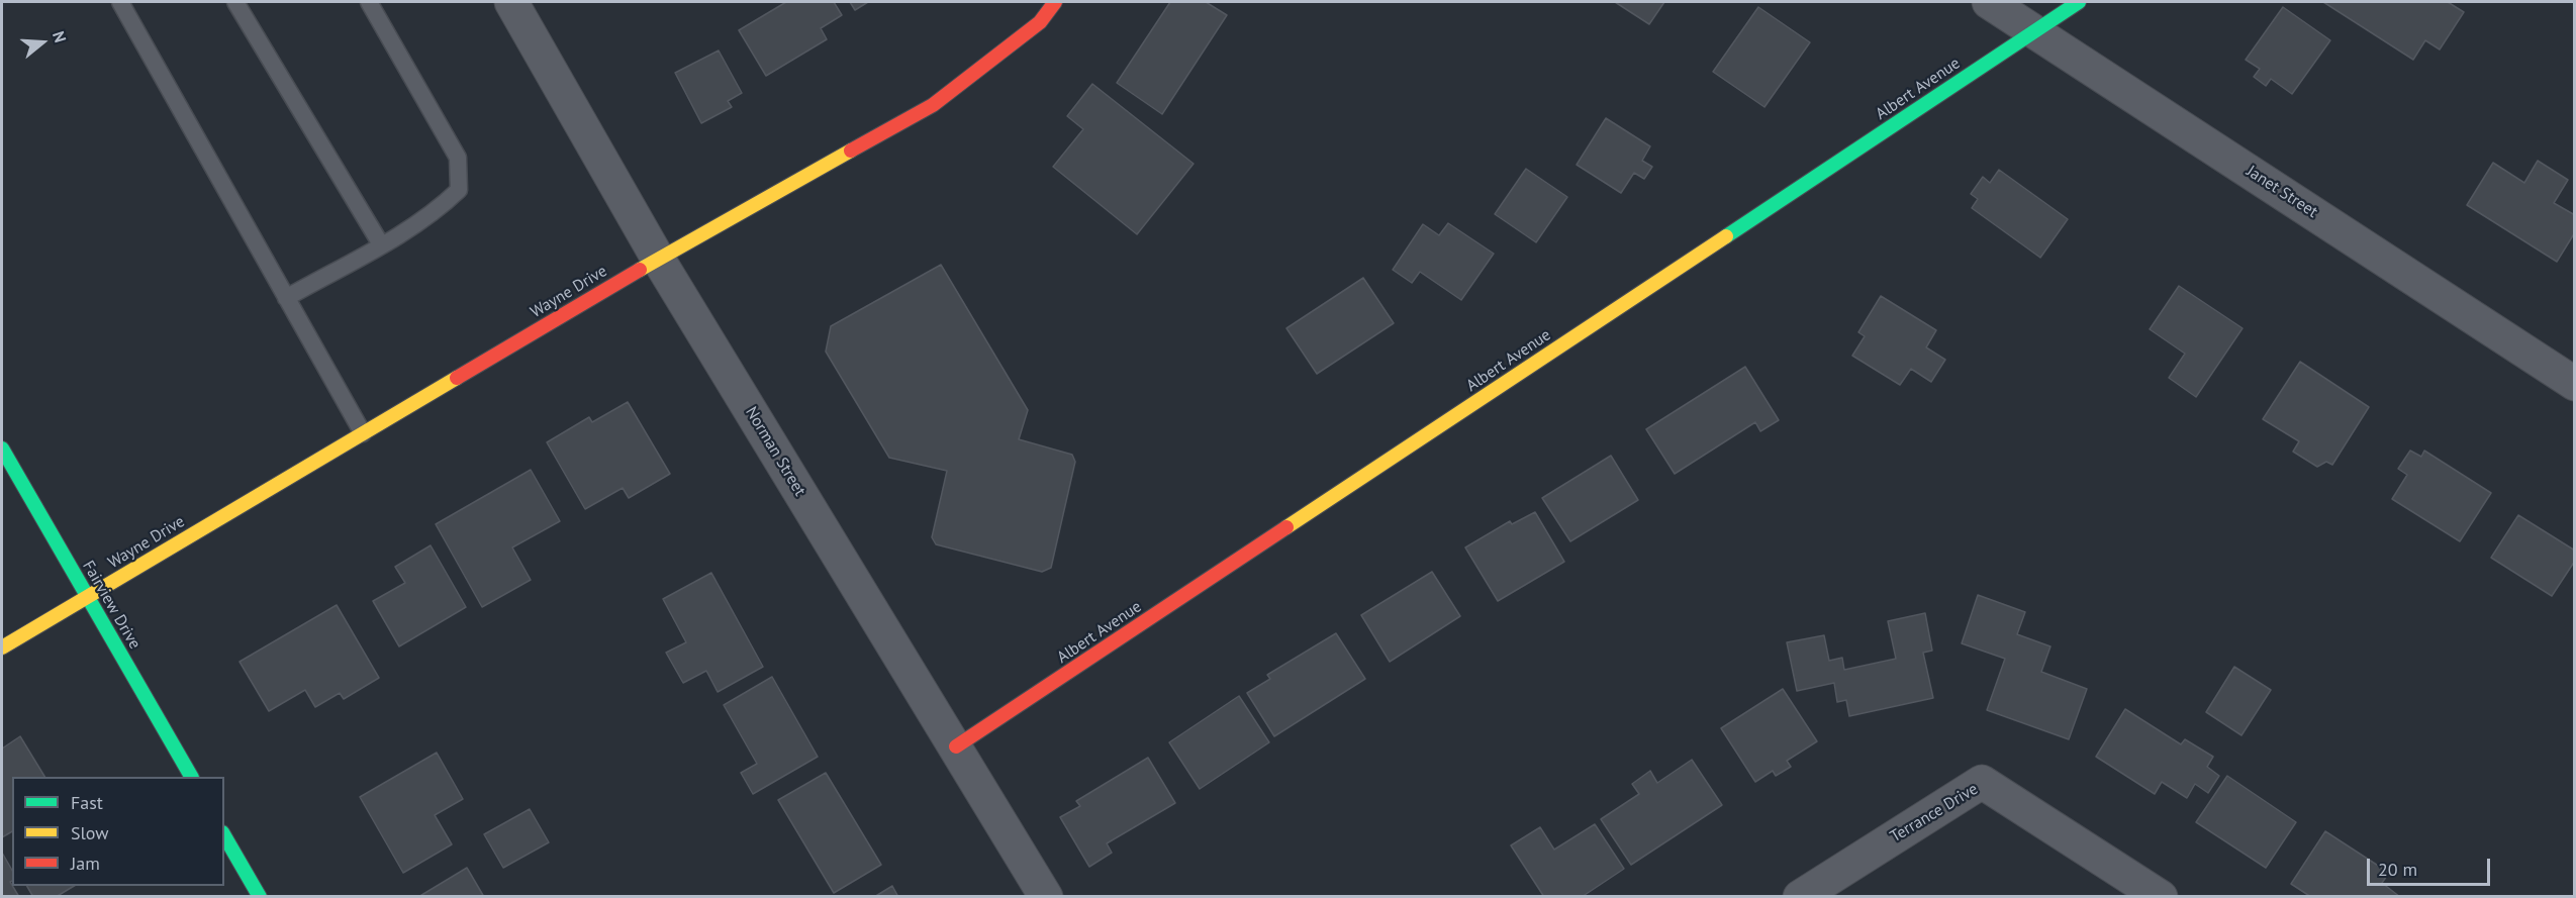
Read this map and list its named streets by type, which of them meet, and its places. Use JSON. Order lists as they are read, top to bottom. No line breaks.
{"streets":{"street":["Albert Avenue","Janet Street","Wayne Drive","Norman Street","Fairview Drive","Terrance Drive"]},"crossings":[["Albert Avenue","Janet Street"],["Albert Avenue","Norman Street"],["Wayne Drive","Norman Street"],["Wayne Drive","Fairview Drive"]],"legend":["Fast","Slow","Jam"],"scale_bar":"20 m","north":"right"}
